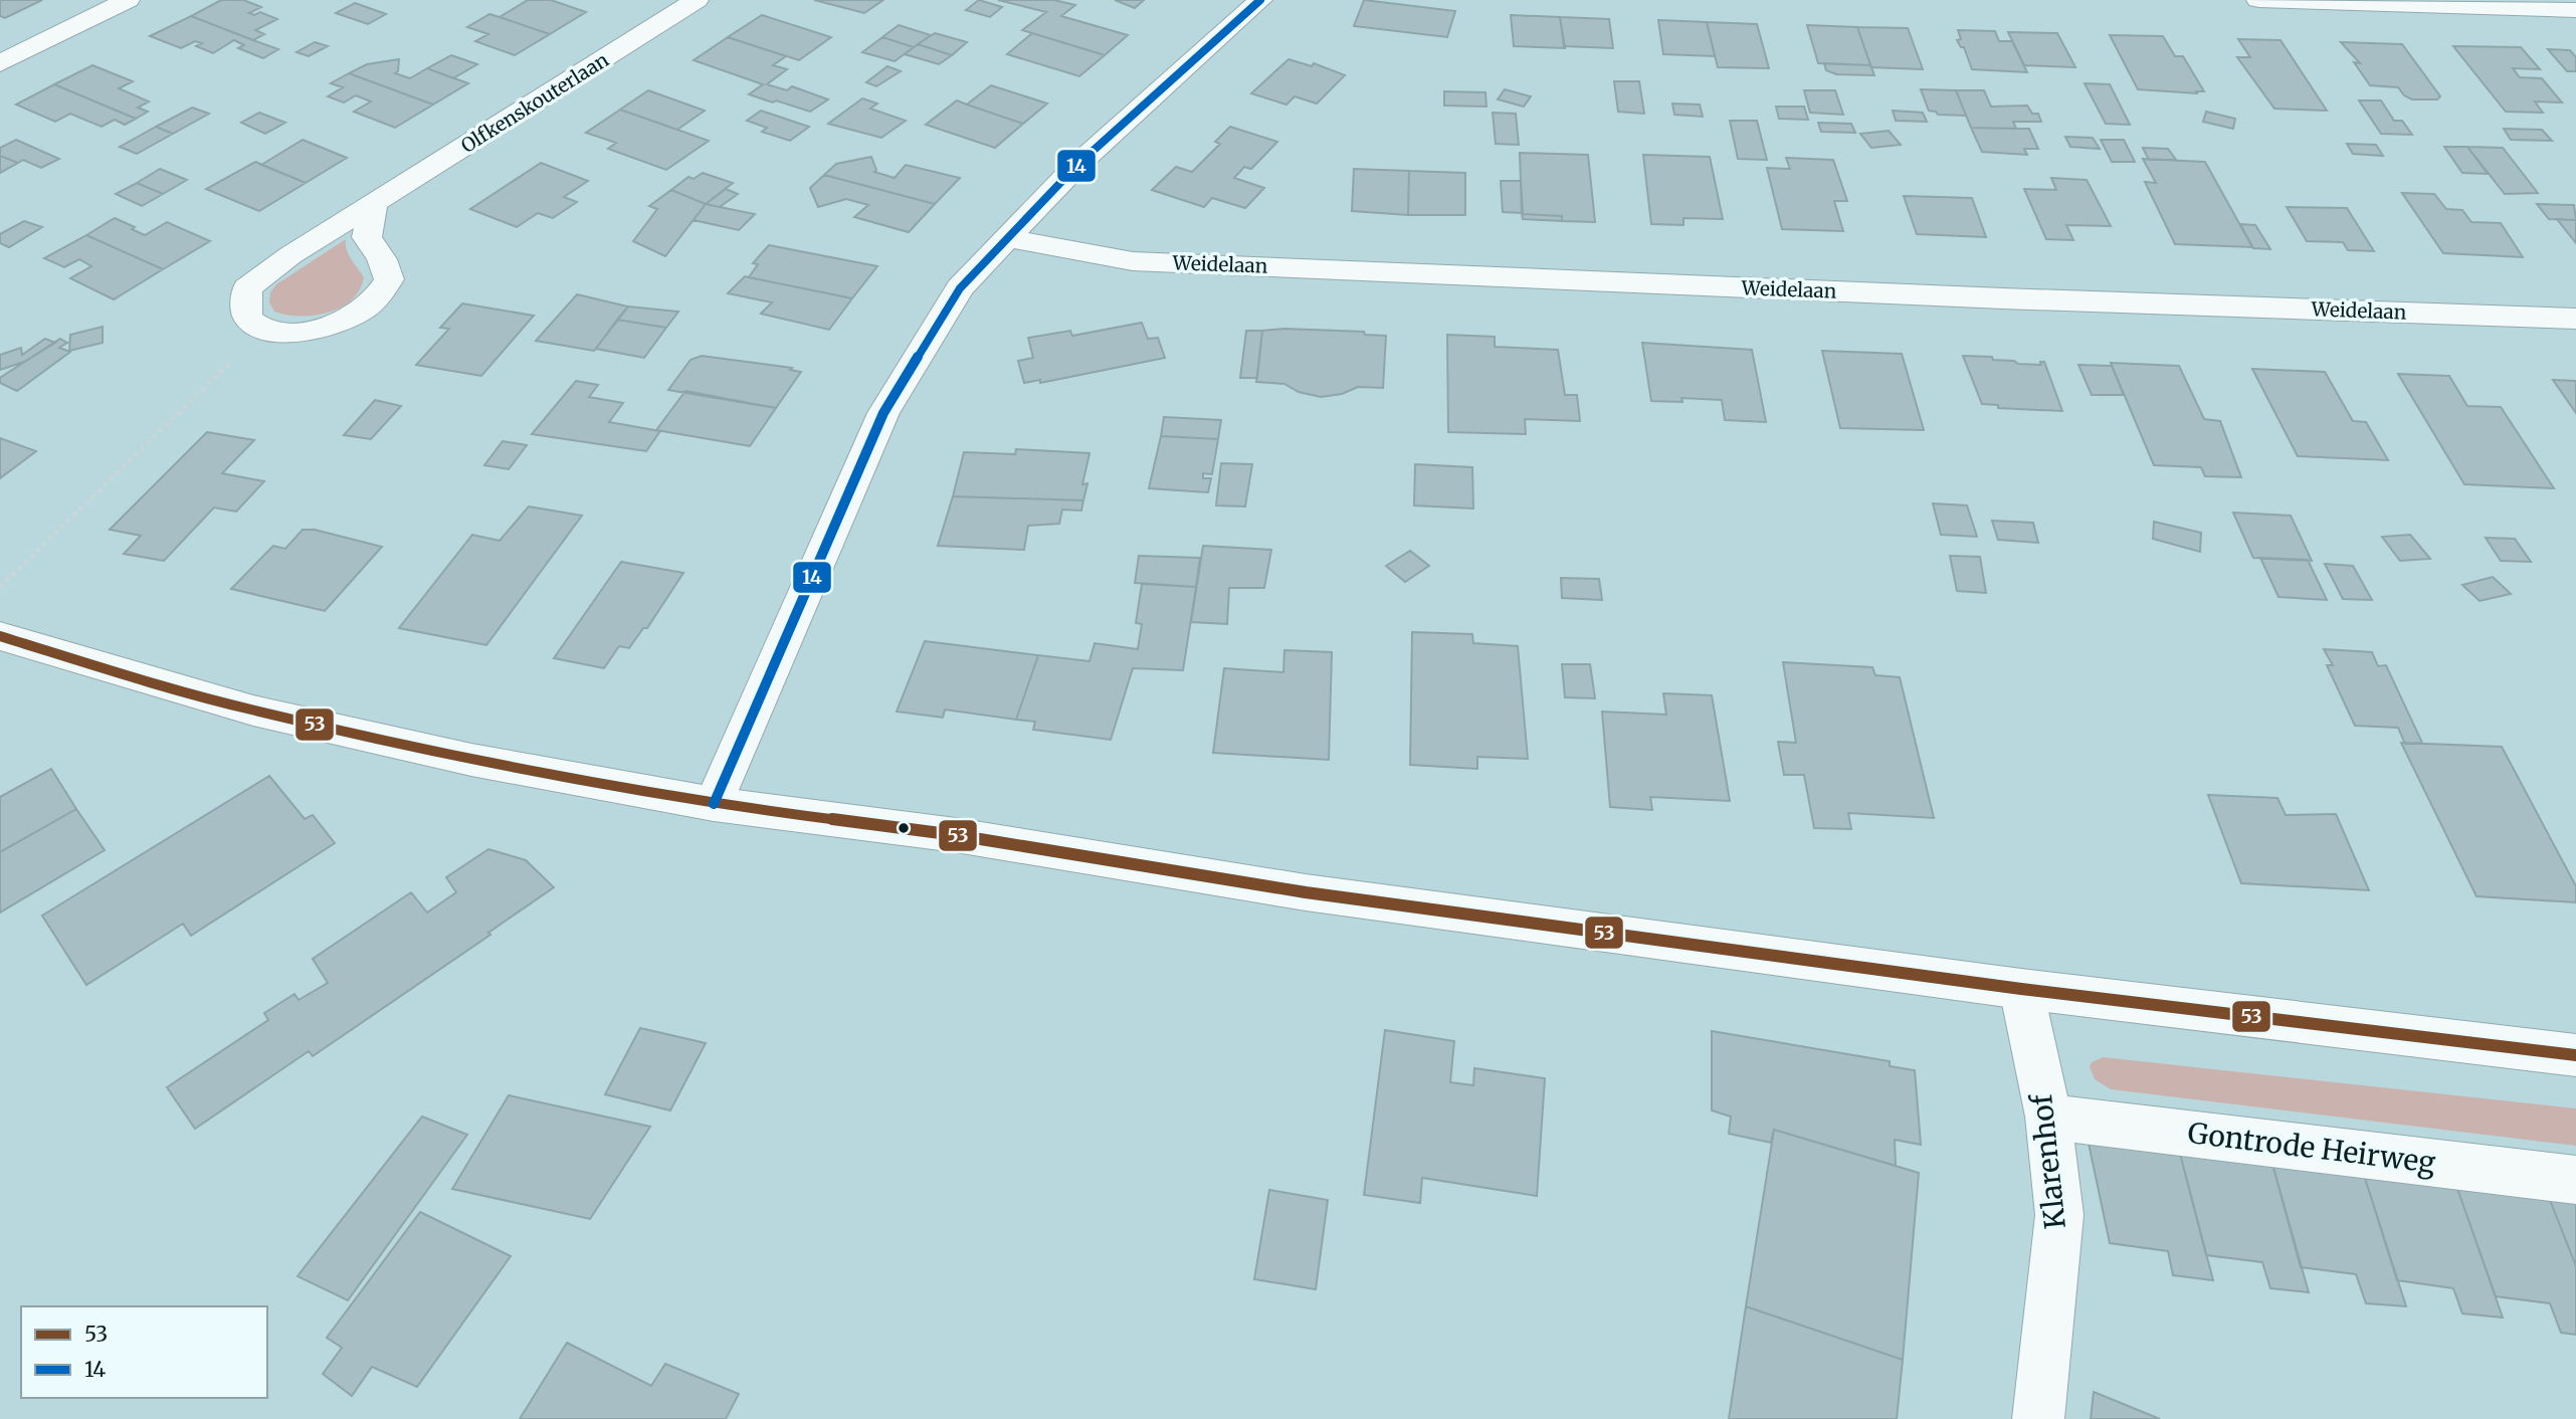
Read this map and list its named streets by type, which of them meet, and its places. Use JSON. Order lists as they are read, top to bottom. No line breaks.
{"streets":{"street":["Olfkenskouterlaan","Weidelaan","Gontrode Heirweg","Klarenhof"]},"crossings":[["Gontrode Heirweg","Klarenhof"]],"lines":["transit line 14","transit line 53"],"legend":["53","14"]}
